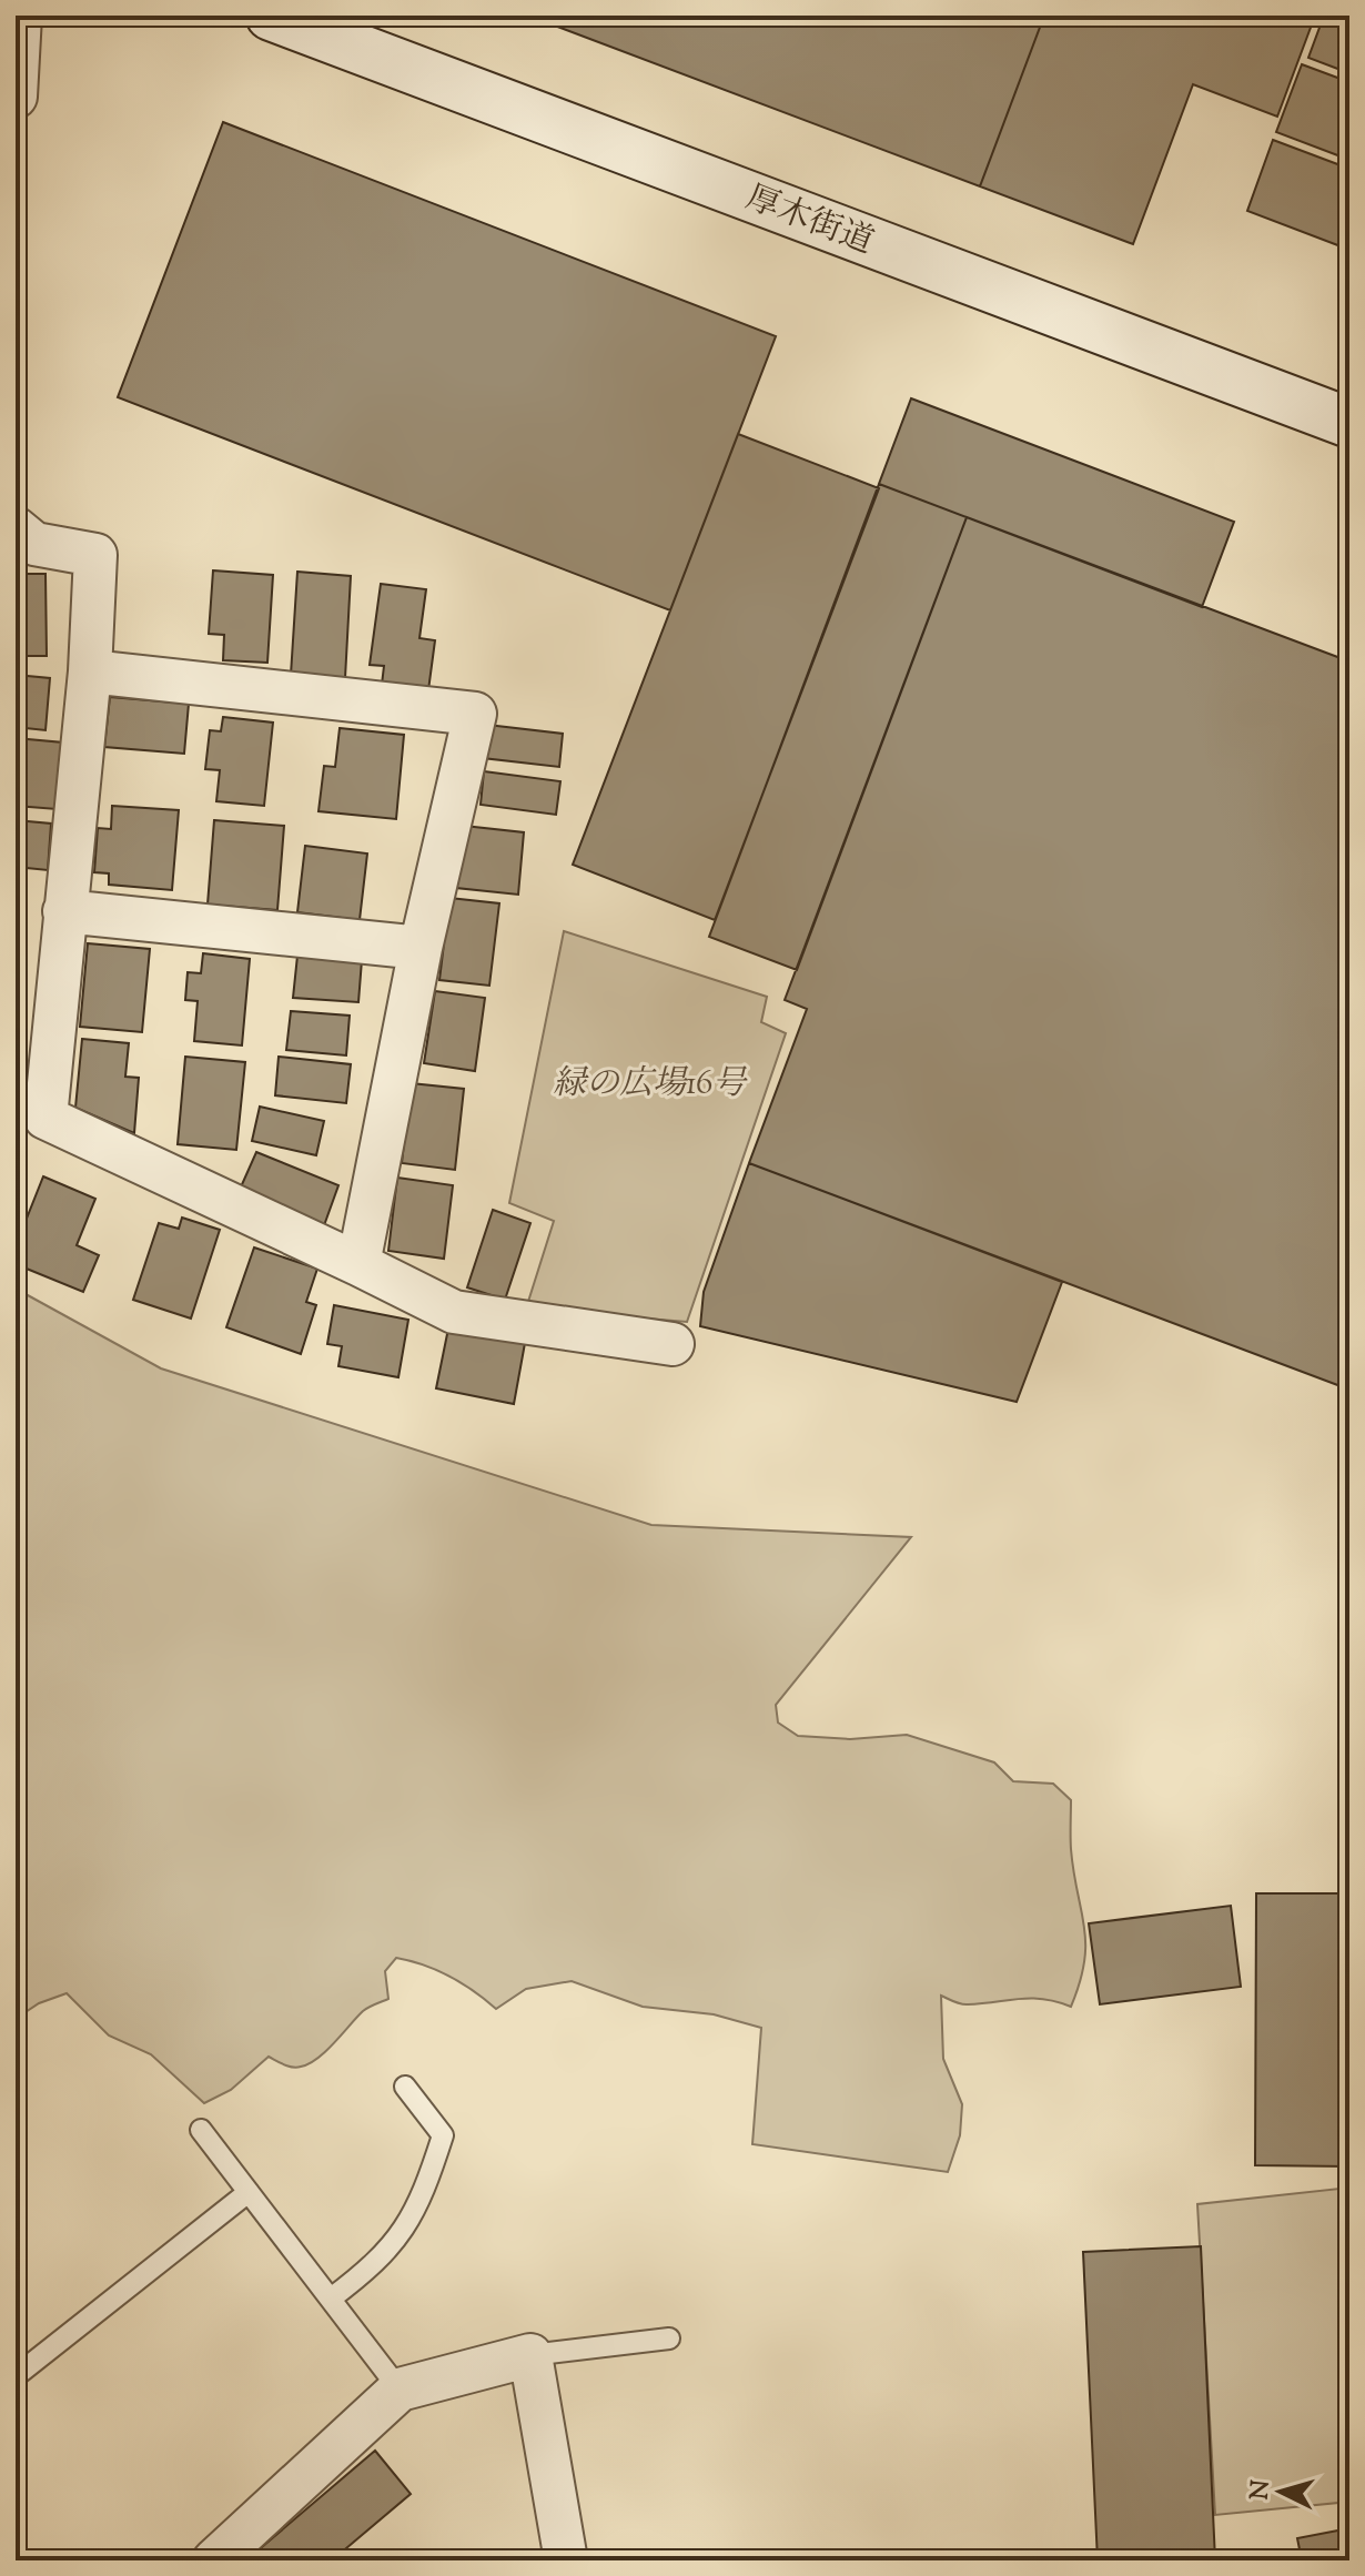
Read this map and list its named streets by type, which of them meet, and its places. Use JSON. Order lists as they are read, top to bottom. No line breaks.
{"streets":{"street":["厚木街道"]},"parks":["緑の広場16号"],"north":"left"}
